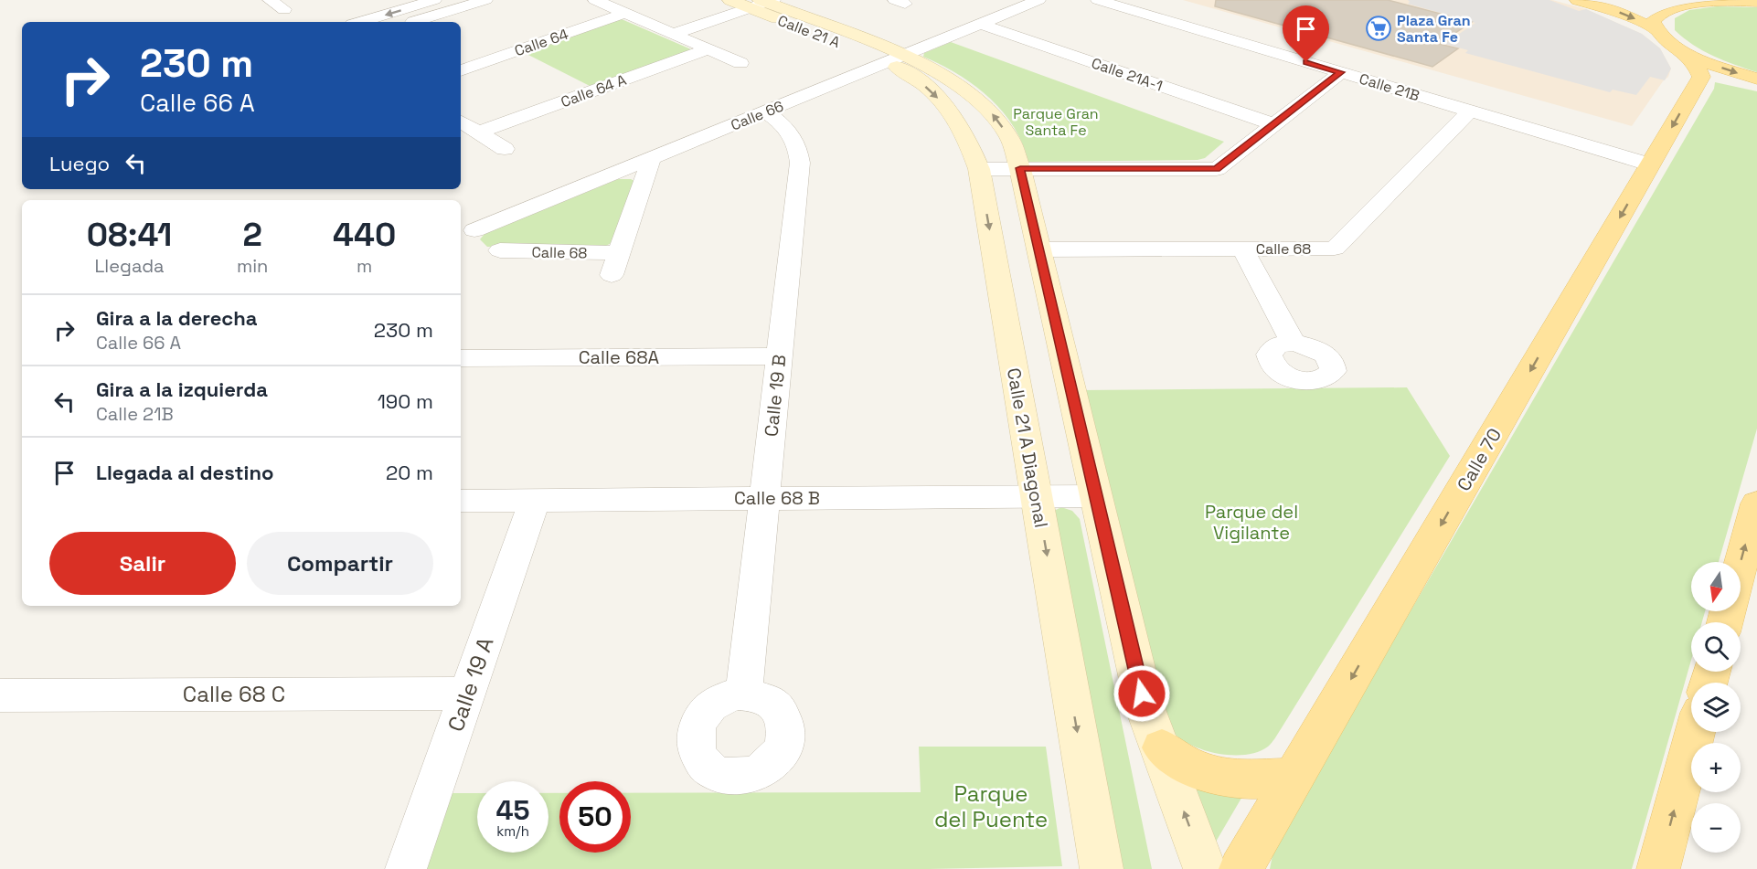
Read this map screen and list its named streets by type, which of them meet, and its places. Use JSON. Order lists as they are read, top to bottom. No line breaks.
{"streets":{"main road":["Calle 21 A","Calle 21 A Diagonal","Calle 70"],"street":["Calle 64","Calle 21A-1","Calle 21B","Calle 64 A","Calle 66","Calle 68","Calle 68A","Calle 19 B","Calle 68 B","Calle 19 A","Calle 68 C"]},"crossings":[["Calle 21 A","Calle 66"],["Calle 21 A","Calle 21 A Diagonal"],["Calle 21A-1","Calle 66"],["Calle 21B","Calle 68"],["Calle 21B","Calle 70"],["Calle 66","Calle 19 B"],["Calle 66","Calle 21 A Diagonal"],["Calle 68A","Calle 19 B"],["Calle 19 B","Calle 68 B"],["Calle 21 A Diagonal","Calle 68 B"],["Calle 68 B","Calle 19 A"],["Calle 19 A","Calle 68 C"]],"one_way":["Calle 70"],"parks":["Parque Gran Santa Fe","Parque del Vigilante","Parque del Puente"],"places":{"supermarket":["Plaza Gran Santa Fe"]},"north":"bottom","page":{"turn":["230 m","Calle 66 A"],"then":"Luego","eta":["08:41","Llegada","2","min","440","m"],"list":[{"name":"Gira a la derecha","note":"Calle 66 A","value":"230 m"},{"name":"Gira a la izquierda","note":"Calle 21B","value":"190 m"},{"name":"Llegada al destino","value":"20 m"}],"buttons":["Salir","Compartir"],"map_buttons":["+","−"],"speed":"45 km/h","limit":"50"}}
